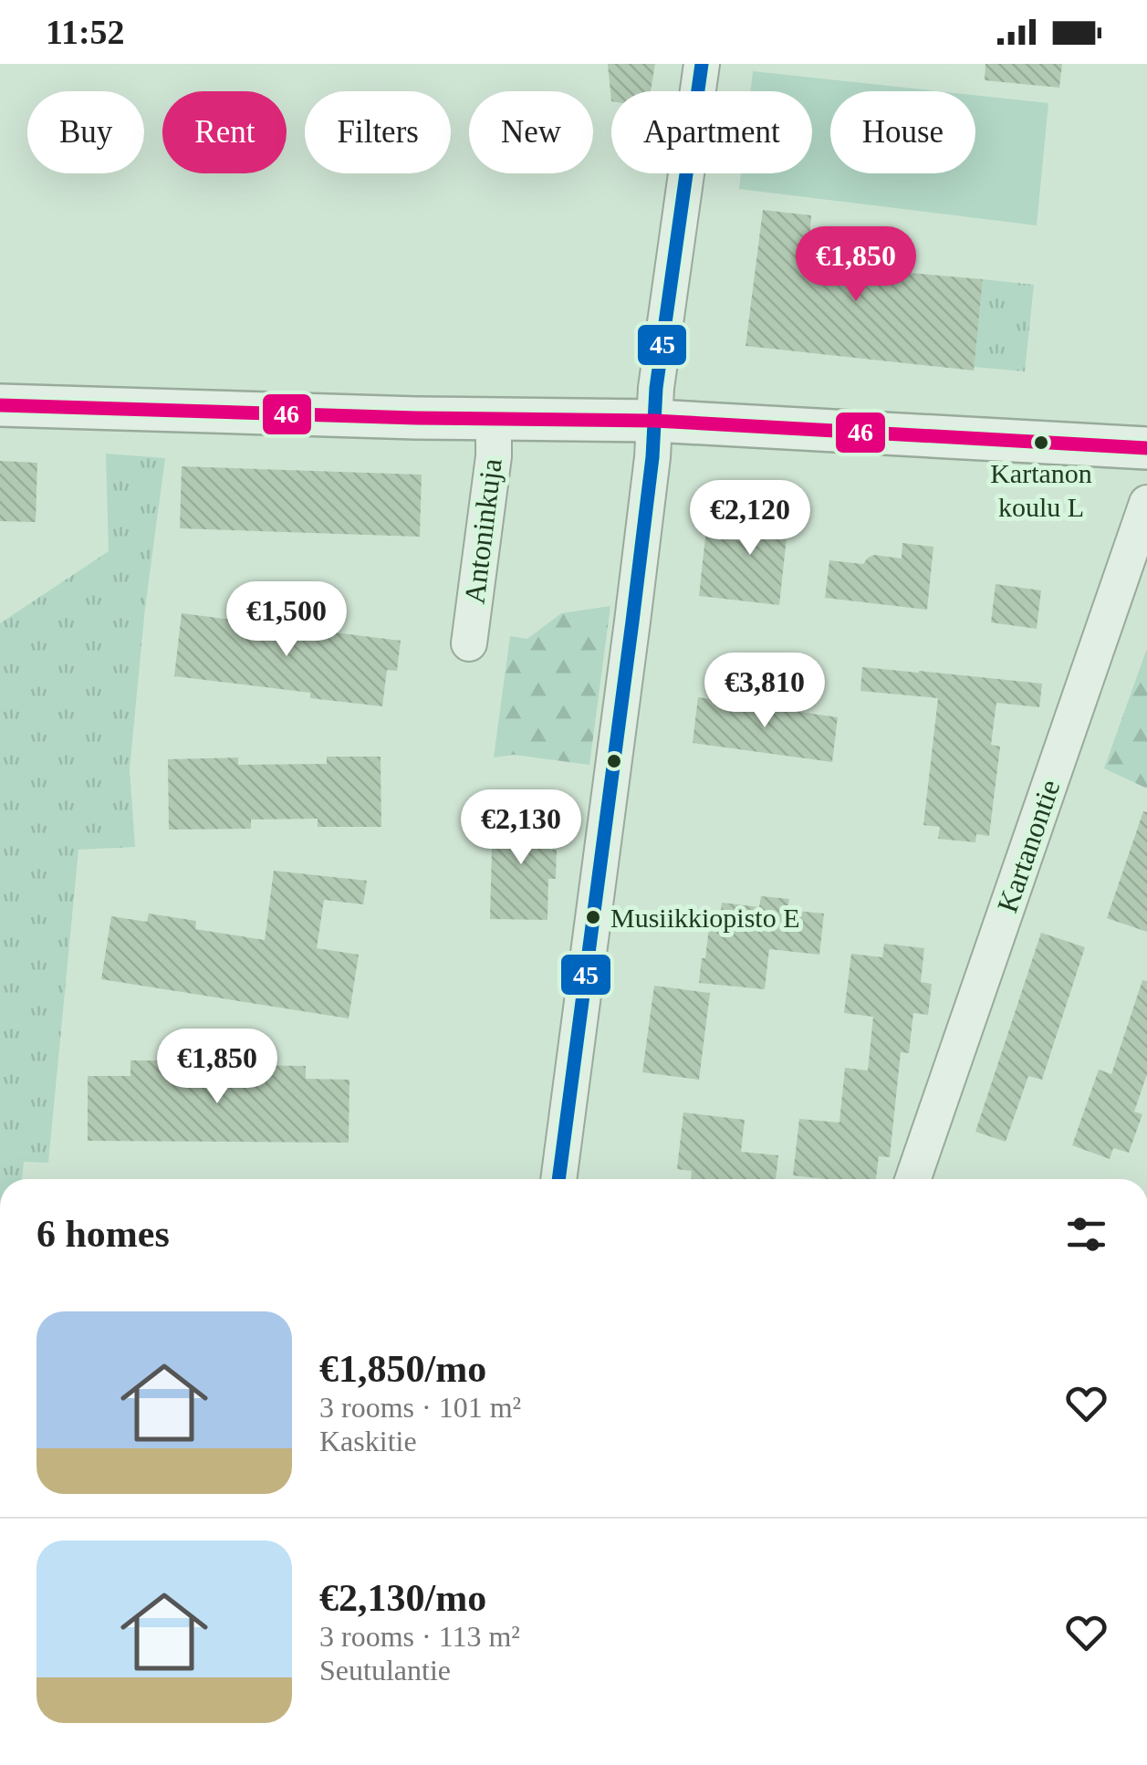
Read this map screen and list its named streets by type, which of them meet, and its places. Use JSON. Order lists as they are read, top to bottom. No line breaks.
{"streets":{"street":["Antoninkuja","Kartanontie"]},"places":["Kartanon koulu L","Musiikkiopisto E"],"lines":["transit line 45","transit line 46"],"page":{"status":"11:52","chip":["Buy","Rent","Filters","New","Apartment","House"],"price":["€1,850","€2,120","€1,500","€3,810","€2,130","€1,850"],"heading":"6 homes","list":[{"name":"€1,850/mo","note":"3 rooms · 101 m² · Kaskitie"},{"name":"€2,130/mo","note":"3 rooms · 113 m² · Seutulantie"}]}}
